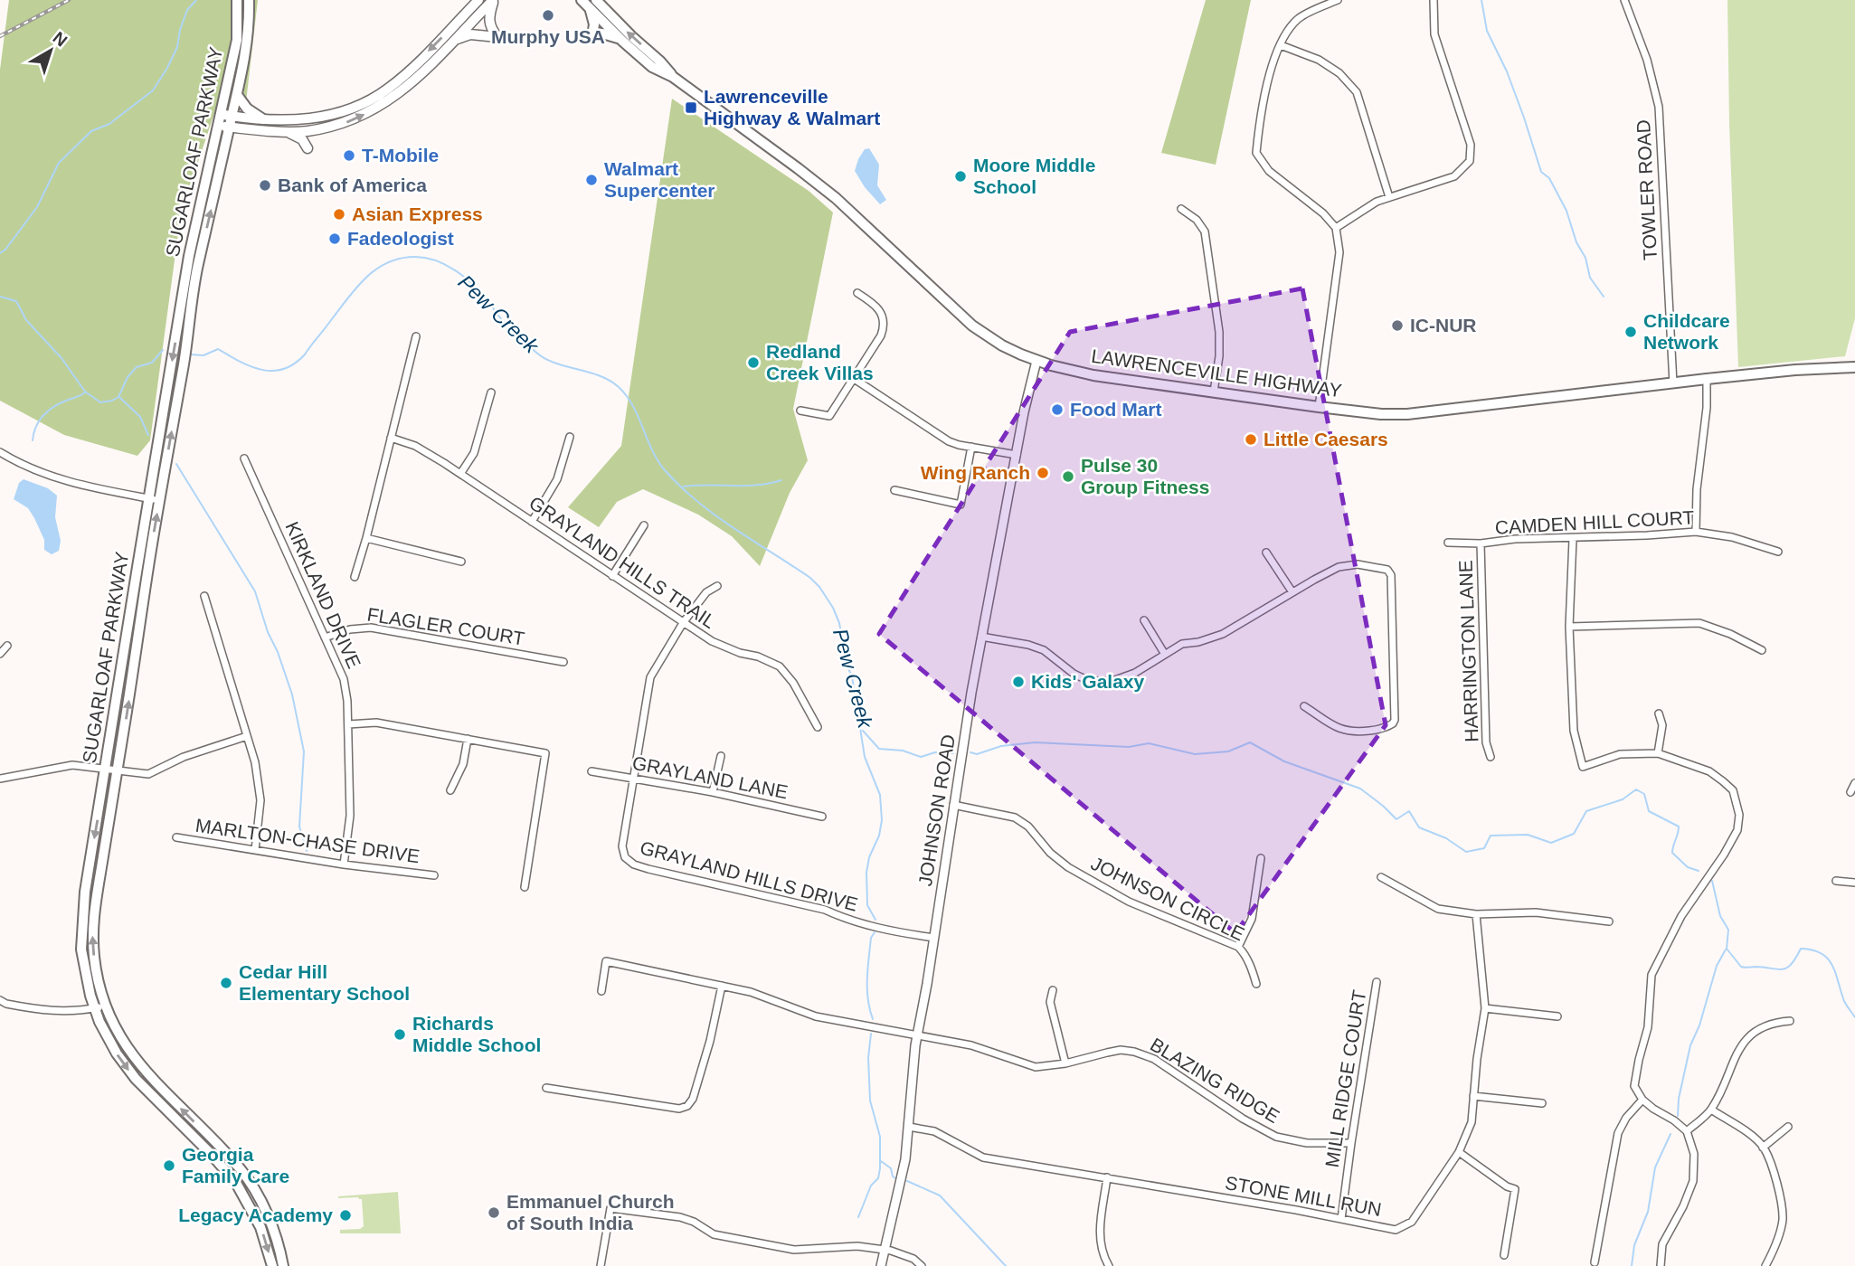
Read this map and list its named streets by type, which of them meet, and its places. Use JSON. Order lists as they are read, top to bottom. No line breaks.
{"streets":{"main road":["SUGARLOAF PARKWAY","LAWRENCEVILLE HIGHWAY"],"street":["TOWLER ROAD","CAMDEN HILL COURT","GRAYLAND HILLS TRAIL","KIRKLAND DRIVE","FLAGLER COURT","HARRINGTON LANE","GRAYLAND LANE","JOHNSON ROAD","MARLTON-CHASE DRIVE","GRAYLAND HILLS DRIVE","JOHNSON CIRCLE","MILL RIDGE COURT","BLAZING RIDGE","STONE MILL RUN"]},"crossings":[["TOWLER ROAD","LAWRENCEVILLE HIGHWAY"],["LAWRENCEVILLE HIGHWAY","JOHNSON ROAD"],["CAMDEN HILL COURT","HARRINGTON LANE"],["GRAYLAND HILLS TRAIL","GRAYLAND HILLS DRIVE"],["KIRKLAND DRIVE","FLAGLER COURT"],["KIRKLAND DRIVE","MARLTON-CHASE DRIVE"],["GRAYLAND LANE","GRAYLAND HILLS DRIVE"],["JOHNSON ROAD","GRAYLAND HILLS DRIVE"],["JOHNSON ROAD","JOHNSON CIRCLE"],["JOHNSON ROAD","BLAZING RIDGE"],["JOHNSON ROAD","STONE MILL RUN"],["MILL RIDGE COURT","BLAZING RIDGE"],["MILL RIDGE COURT","STONE MILL RUN"]],"water":["Pew Creek"],"places":{"other":["Murphy USA","T-Mobile","Moore Middle School","Walmart Supercenter","Bank of America","Asian Express","Fadeologist","IC-NUR","Childcare Network","Redland Creek Villas","Food Mart","Little Caesars","Wing Ranch","Pulse 30 Group Fitness","Kids' Galaxy","Cedar Hill Elementary School","Richards Middle School","Georgia Family Care","Emmanuel Church of South India","Legacy Academy"],"transit":["Lawrenceville Highway & Walmart"]},"north":"top right"}
